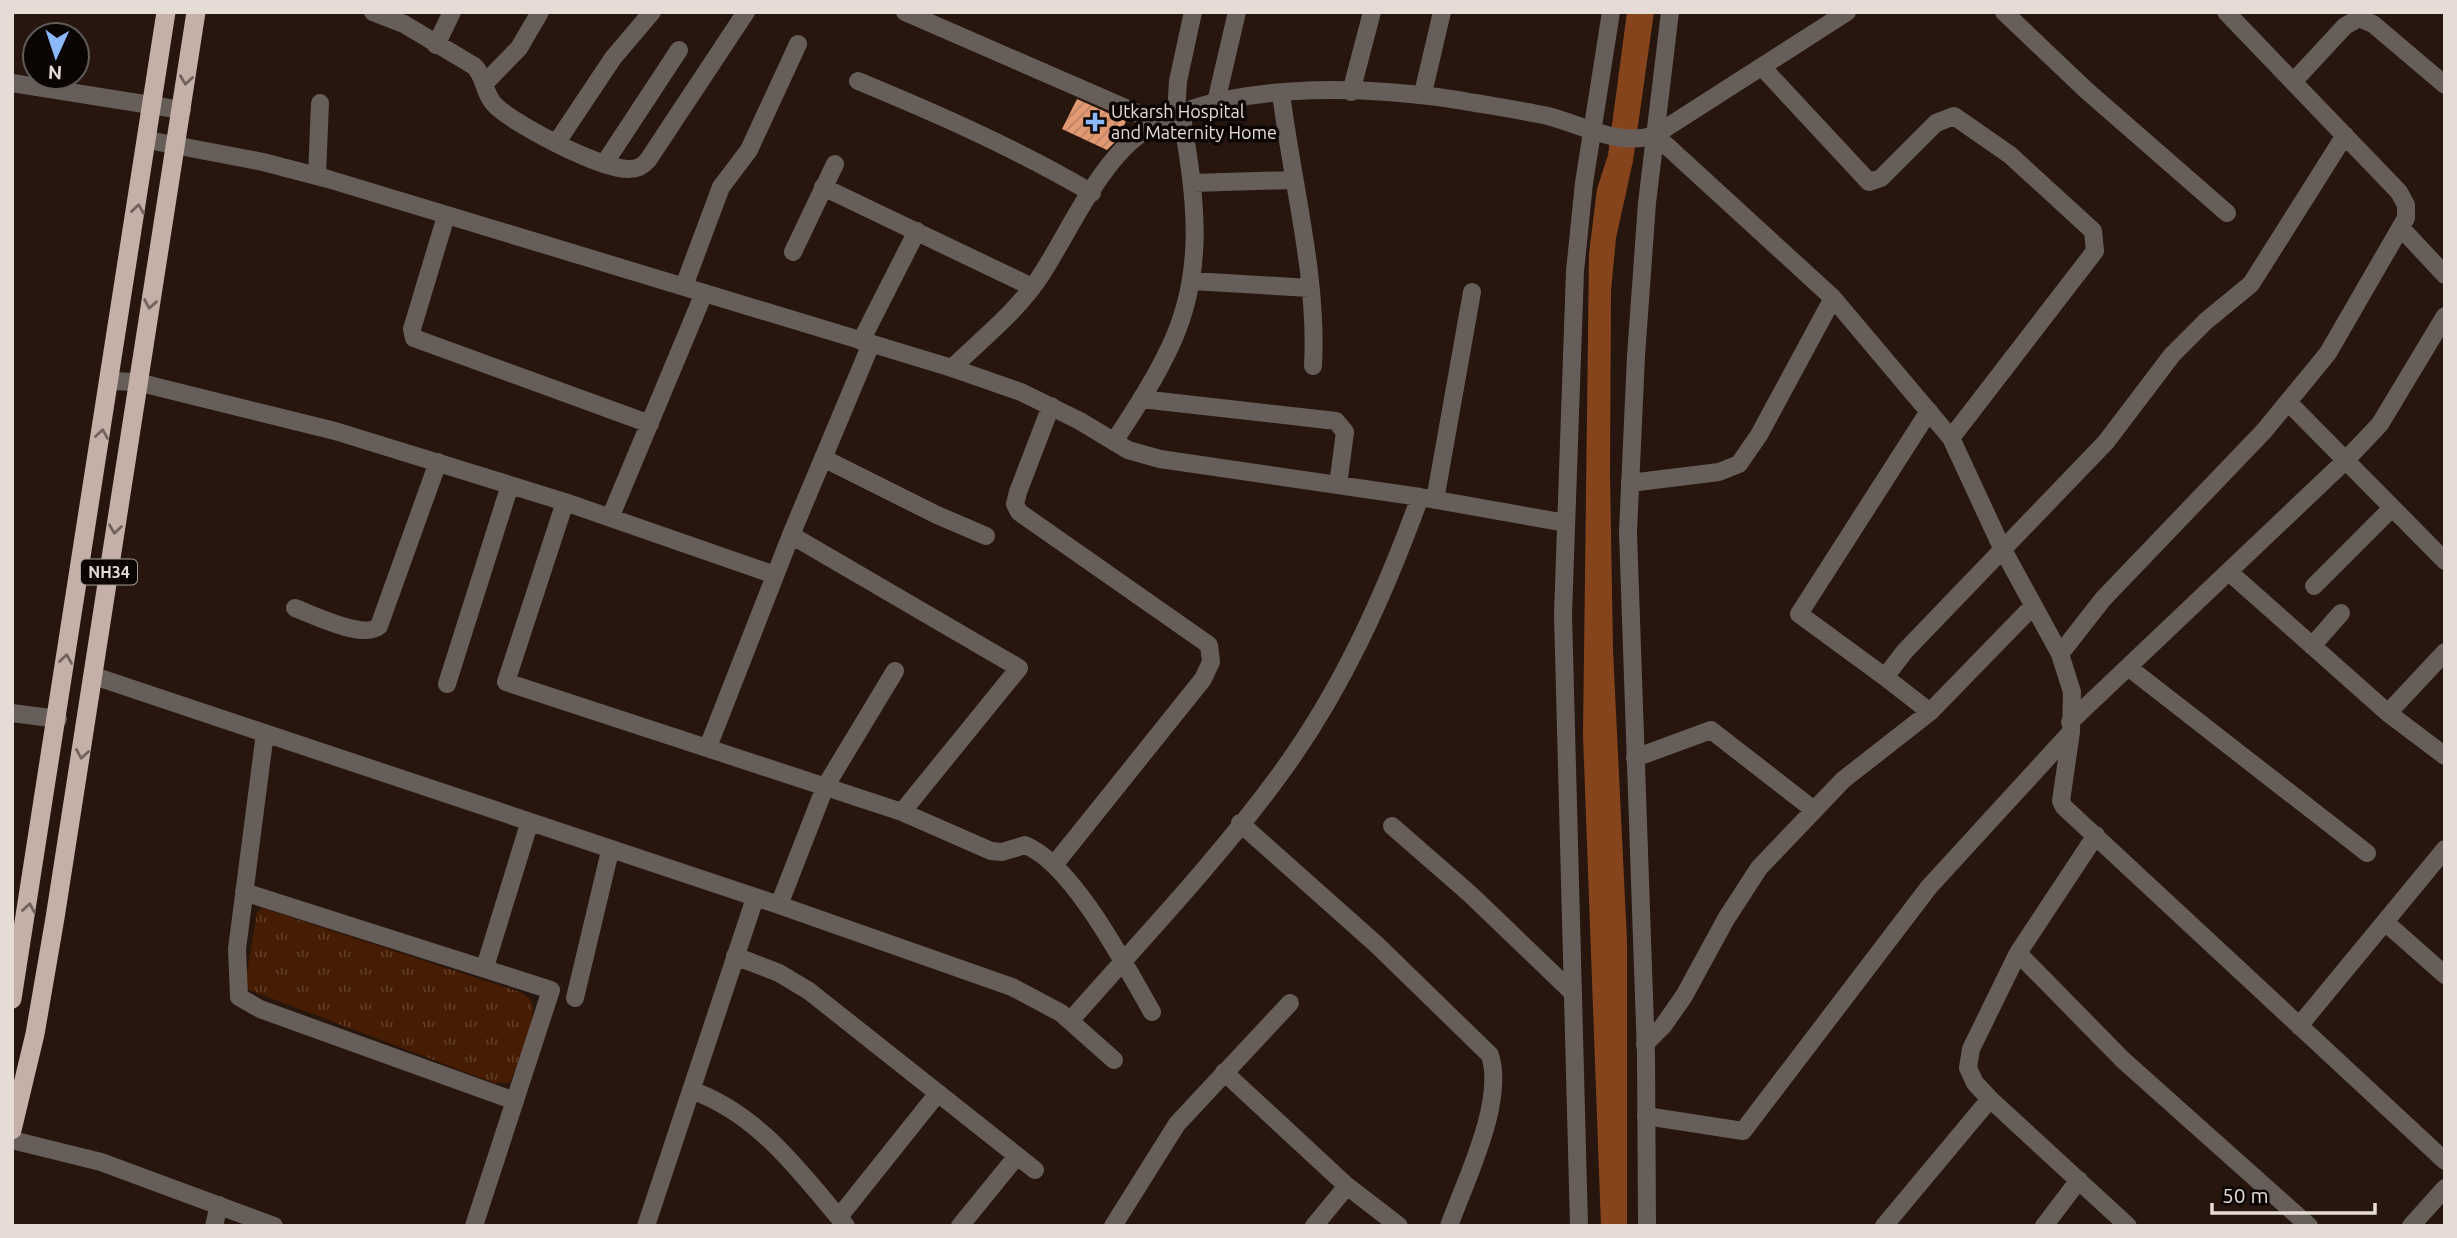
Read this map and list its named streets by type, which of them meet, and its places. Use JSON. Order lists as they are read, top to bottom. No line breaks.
{"streets":{"highway":["NH34"]},"places":{"health":["Utkarsh Hospital and Maternity Home"]},"scale_bar":"50 m","north":"bottom"}
